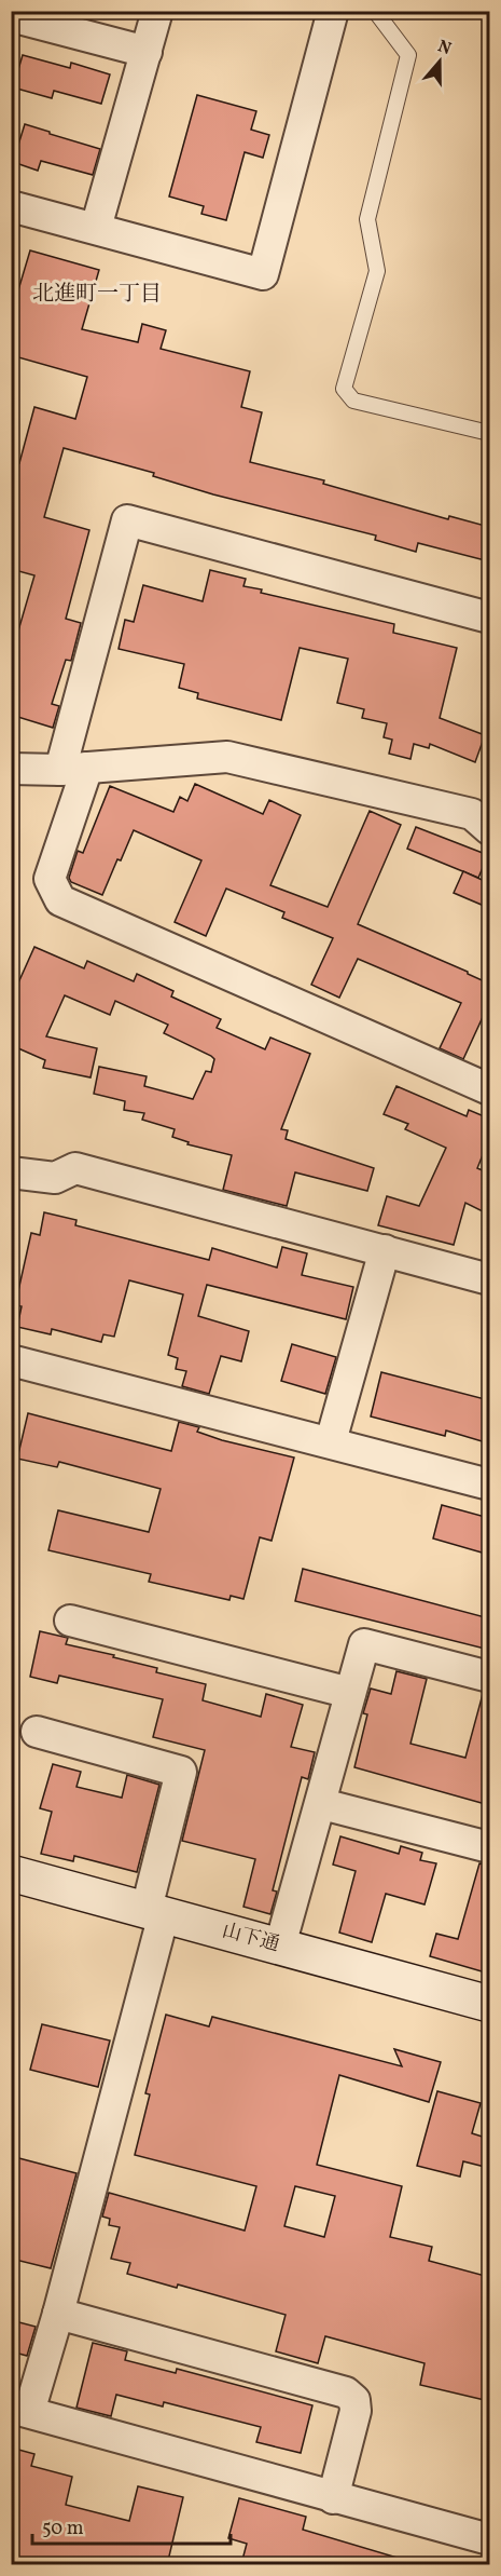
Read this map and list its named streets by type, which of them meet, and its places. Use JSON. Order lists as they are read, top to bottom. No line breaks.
{"streets":{"street":["山下通"]},"districts":["北進町一丁目"],"scale_bar":"50 m","north":"top"}
